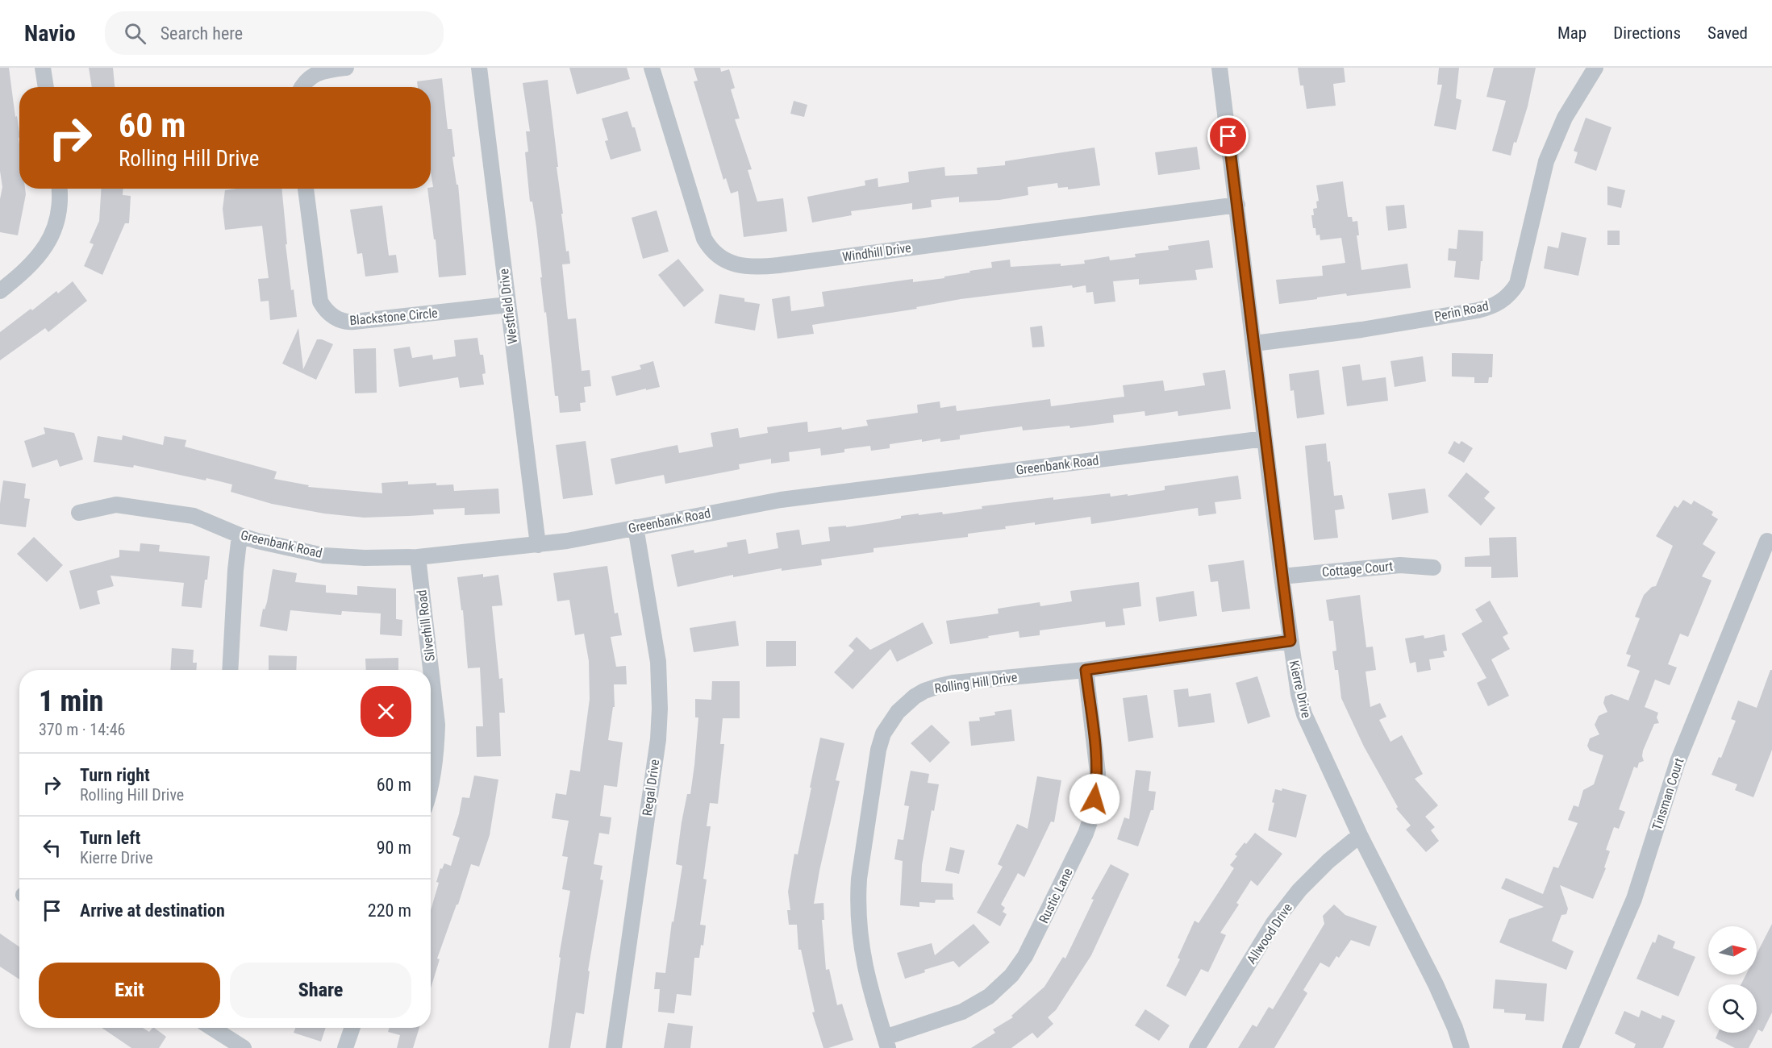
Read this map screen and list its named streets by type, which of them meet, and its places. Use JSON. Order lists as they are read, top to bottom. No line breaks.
{"streets":{"street":["Windhill Drive","Westfield Drive","Perin Road","Blackstone Circle","Greenbank Road","Cottage Court","Silverhill Road","Rolling Hill Drive","Kierre Drive","Regal Drive","Tinsman Court","Rustic Lane","Allwood Drive"]},"crossings":[["Windhill Drive","Kierre Drive"],["Westfield Drive","Blackstone Circle"],["Westfield Drive","Greenbank Road"],["Perin Road","Kierre Drive"],["Greenbank Road","Silverhill Road"],["Greenbank Road","Kierre Drive"],["Greenbank Road","Regal Drive"],["Cottage Court","Kierre Drive"],["Rolling Hill Drive","Kierre Drive"],["Rolling Hill Drive","Rustic Lane"],["Kierre Drive","Allwood Drive"]],"north":"right","page":{"header":"Navio","search":"Search here","nav":["Map","Directions","Saved"],"turn":["60 m","Rolling Hill Drive"],"heading":["1 min","370 m · 14:46"],"list":[{"name":"Turn right","note":"Rolling Hill Drive","value":"60 m"},{"name":"Turn left","note":"Kierre Drive","value":"90 m"},{"name":"Arrive at destination","value":"220 m"}],"buttons":["Exit","Share"]}}
